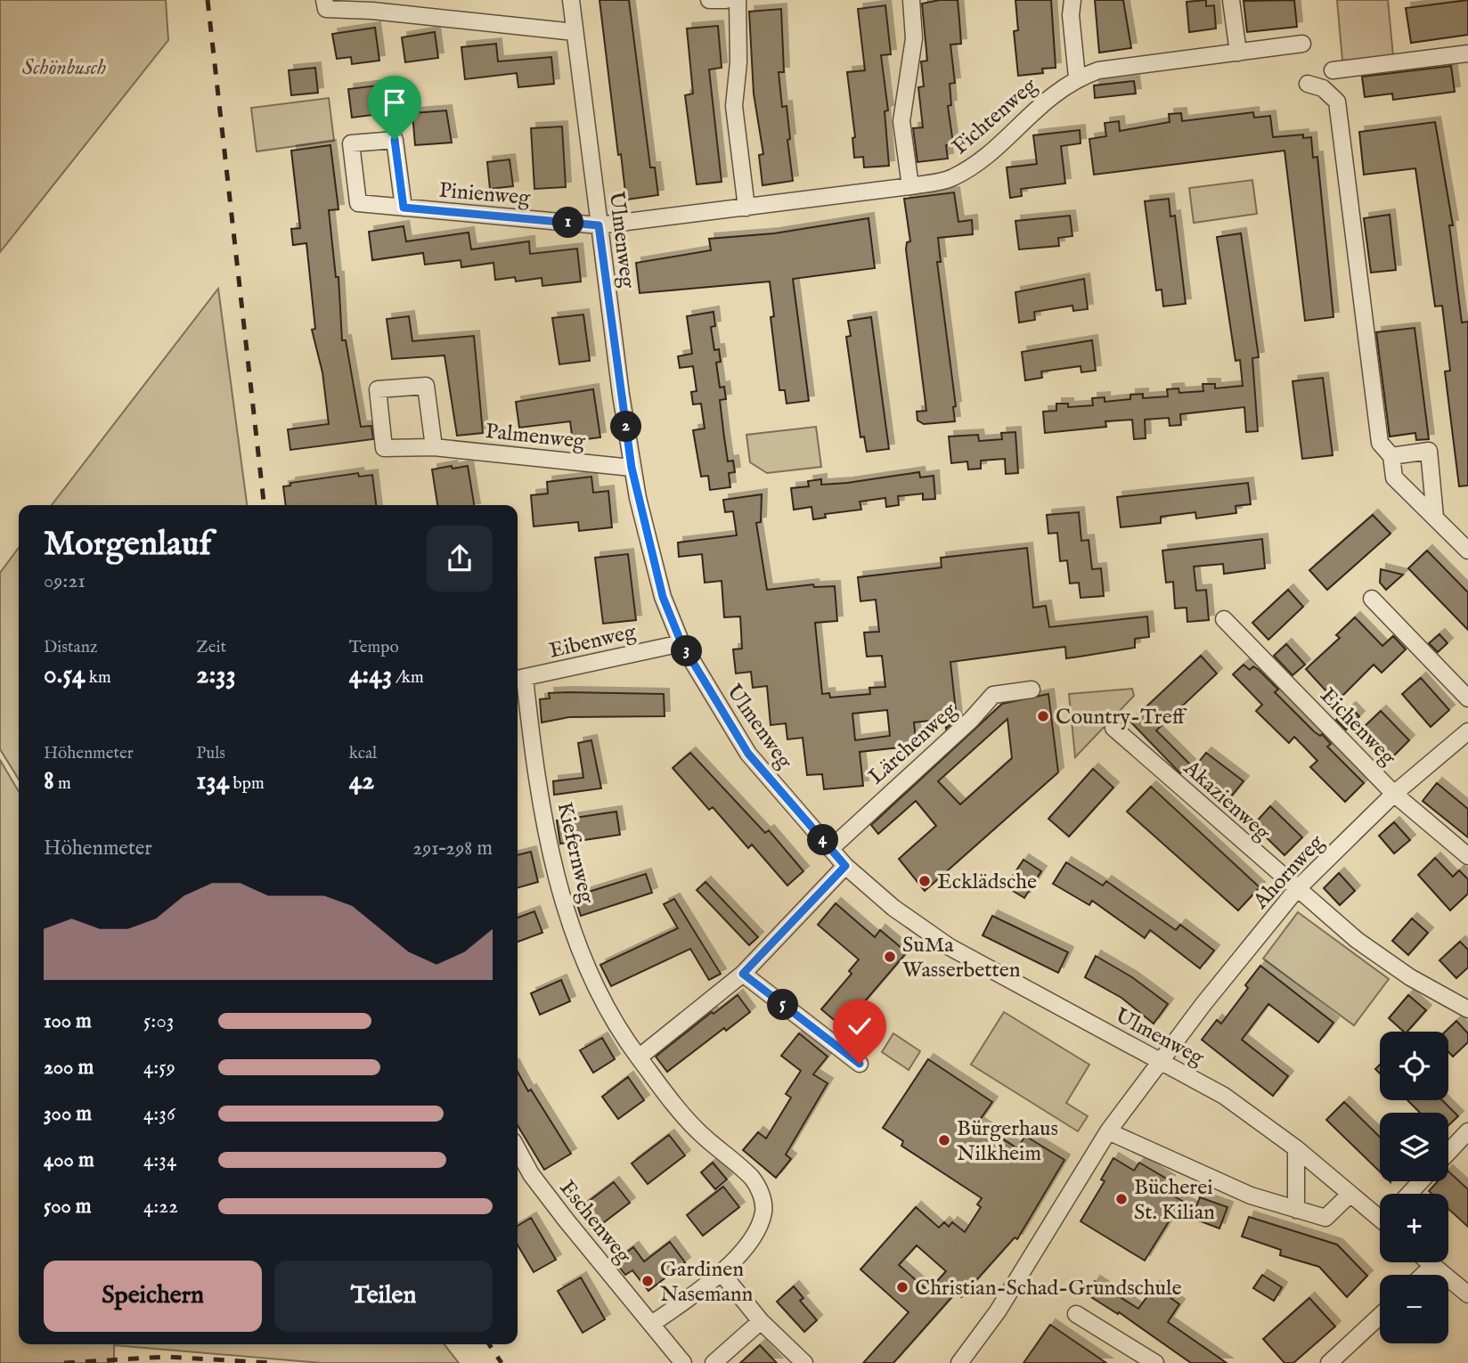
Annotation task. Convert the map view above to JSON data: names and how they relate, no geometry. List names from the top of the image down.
{
  "streets": {
    "street": [
      "Fichtenweg",
      "Pinienweg",
      "Ulmenweg",
      "Palmenweg",
      "Eibenweg",
      "Eichenweg",
      "Lärchenweg",
      "Akazienweg",
      "Kiefernweg",
      "Ahornweg",
      "Eschenweg"
    ]
  },
  "crossings": [
    ["Fichtenweg", "Pinienweg"],
    ["Fichtenweg", "Ulmenweg"],
    ["Pinienweg", "Ulmenweg"],
    ["Ulmenweg", "Palmenweg"],
    ["Ulmenweg", "Eibenweg"],
    ["Ulmenweg", "Lärchenweg"],
    ["Ulmenweg", "Ahornweg"],
    ["Eibenweg", "Kiefernweg"],
    ["Eichenweg", "Ahornweg"],
    ["Akazienweg", "Ahornweg"]
  ],
  "parks": ["Schönbusch"],
  "places": [
    "Country-Treff",
    "Ecklädsche",
    "SuMa Wasserbetten",
    "Bürgerhaus Nilkheim",
    "Bücherei St. Kilian",
    "Gardinen Nasemann",
    "Christian-Schad-Grundschule"
  ],
  "page": {
    "pins": [
      "1",
      "2",
      "3",
      "4",
      "5"
    ],
    "heading": ["Morgenlauf", "09:21"],
    "stats": [
      ["Distanz", "0.54 km"],
      ["Zeit", "2:33"],
      ["Tempo", "4:43 /km"],
      ["Höhenmeter", "8 m"],
      ["Puls", "134 bpm"],
      ["kcal", "42"]
    ],
    "chart": ["Höhenmeter", "291–298 m"],
    "list": [
      {
        "name": "100 m",
        "note": "5:03"
      },
      {
        "name": "200 m",
        "note": "4:59"
      },
      {
        "name": "300 m",
        "note": "4:36"
      },
      {
        "name": "400 m",
        "note": "4:34"
      },
      {
        "name": "500 m",
        "note": "4:22"
      }
    ],
    "map_buttons": ["+", "−"],
    "buttons": ["Speichern", "Teilen"]
  }
}
